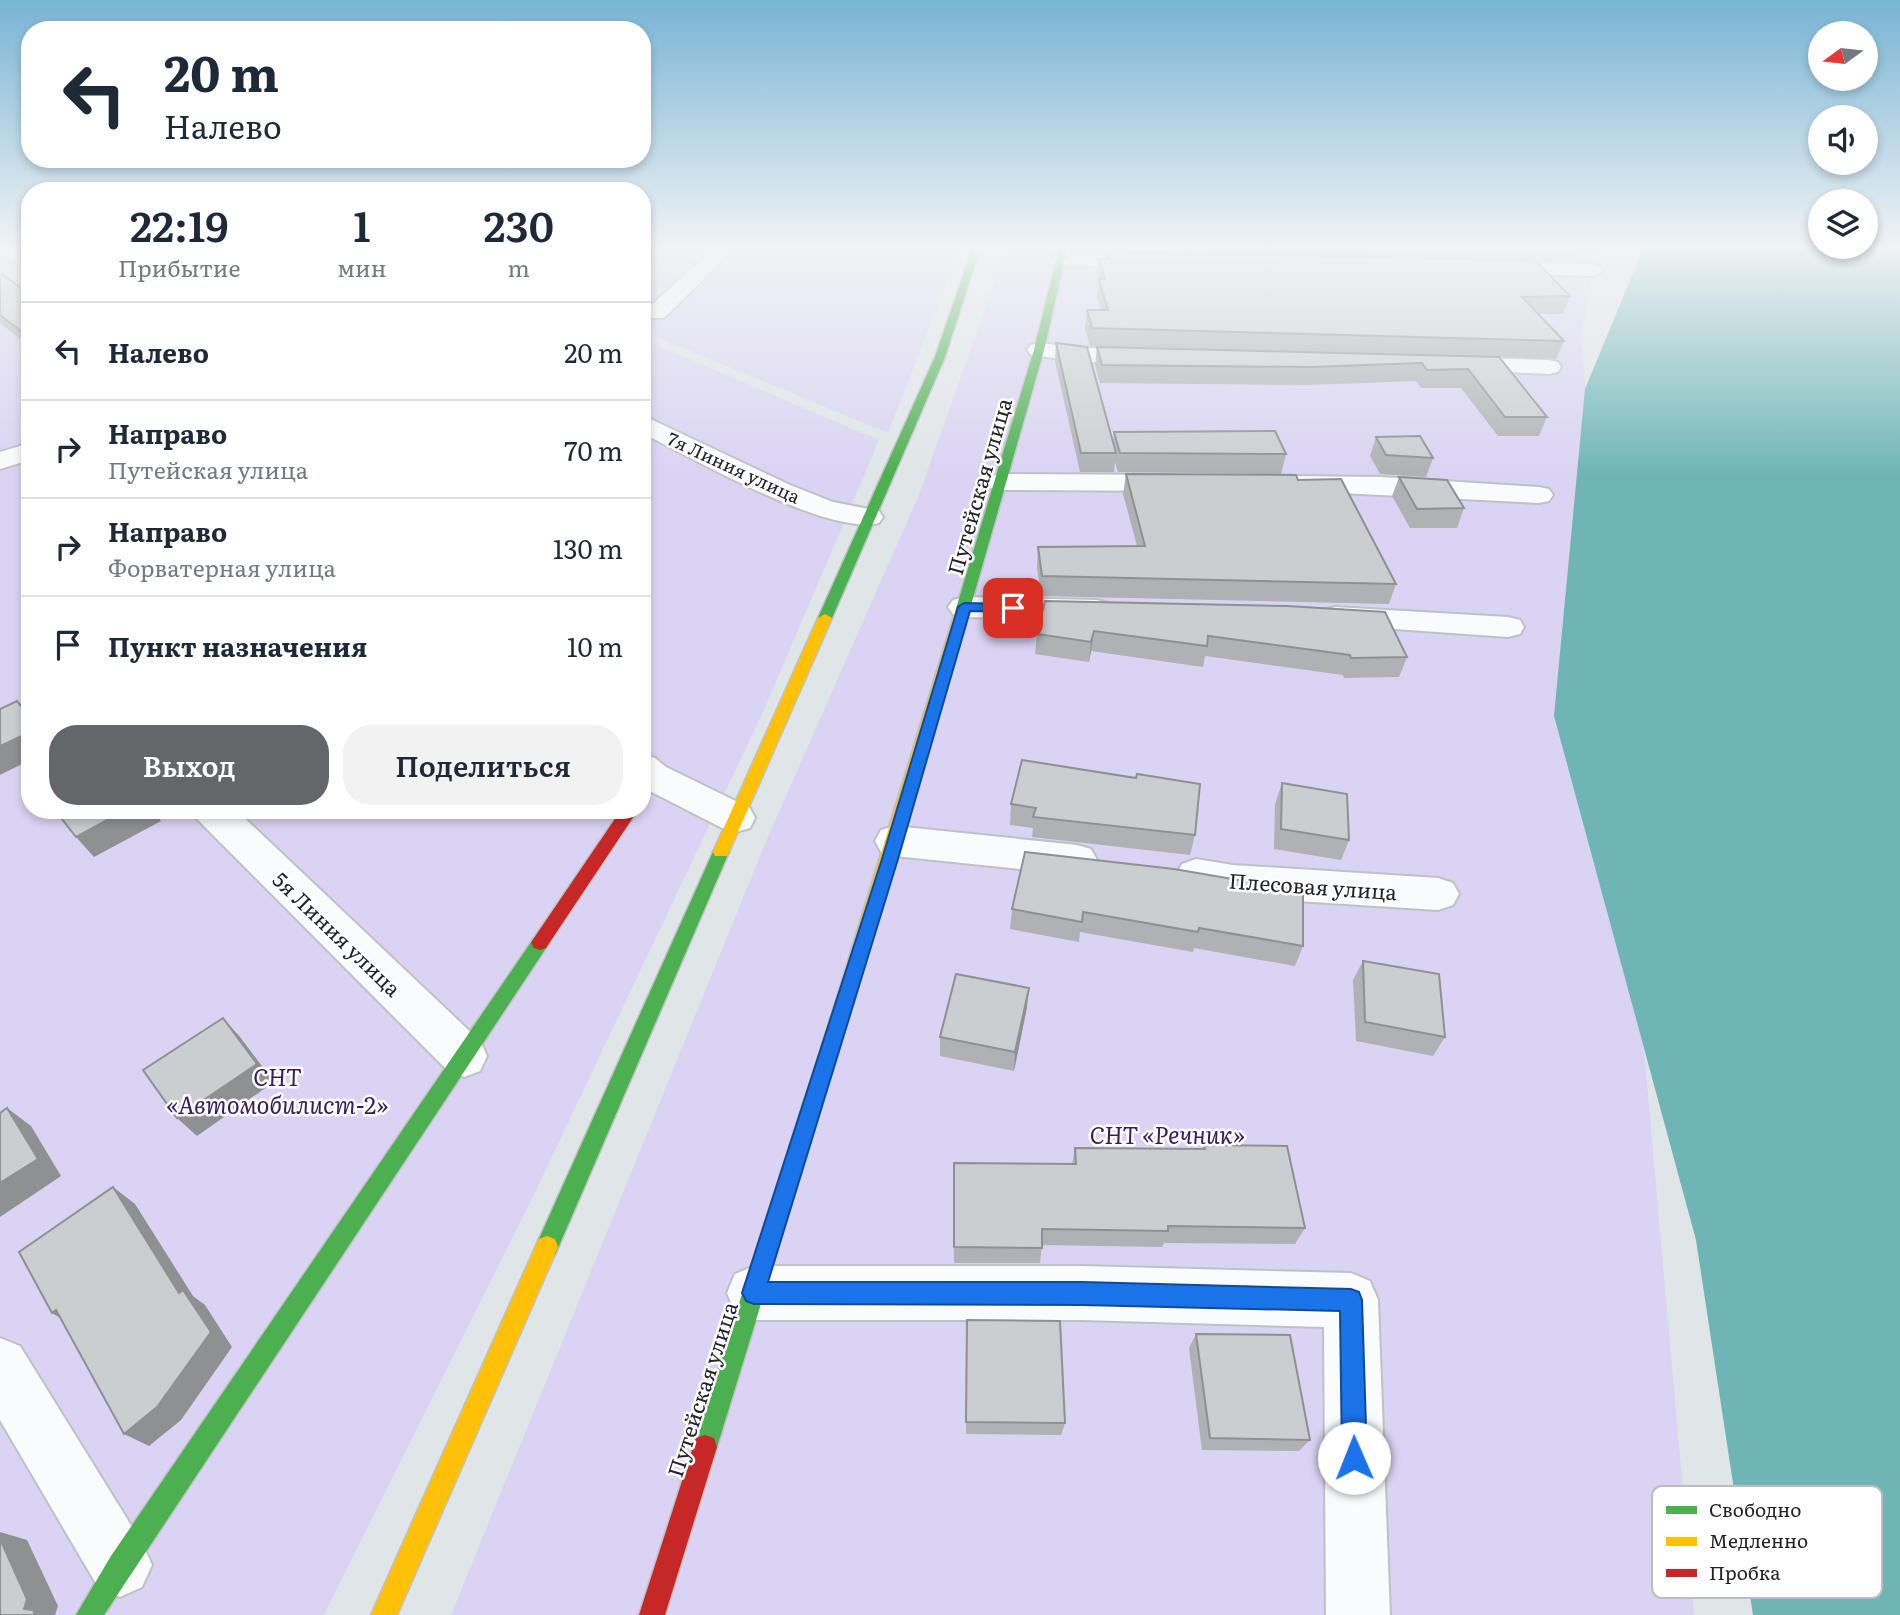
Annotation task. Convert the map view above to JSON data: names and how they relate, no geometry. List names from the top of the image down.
{
  "streets": {
    "street": [
      "7я Линия улица",
      "Путейская улица",
      "Плесовая улица",
      "5я Линия улица"
    ]
  },
  "parks": ["СНТ «Автомобилист-2»", "СНТ «Речник»"],
  "legend": ["Свободно", "Медленно", "Пробка"],
  "north": "left",
  "page": {
    "turn": ["20 m", "Налево"],
    "eta": [
      "22:19",
      "Прибытие",
      "1",
      "мин",
      "230",
      "m"
    ],
    "list": [
      {
        "name": "Налево",
        "value": "20 m"
      },
      {
        "name": "Направо",
        "note": "Путейская улица",
        "value": "70 m"
      },
      {
        "name": "Направо",
        "note": "Форватерная улица",
        "value": "130 m"
      },
      {
        "name": "Пункт назначения",
        "value": "10 m"
      }
    ],
    "buttons": ["Выход", "Поделиться"]
  }
}
